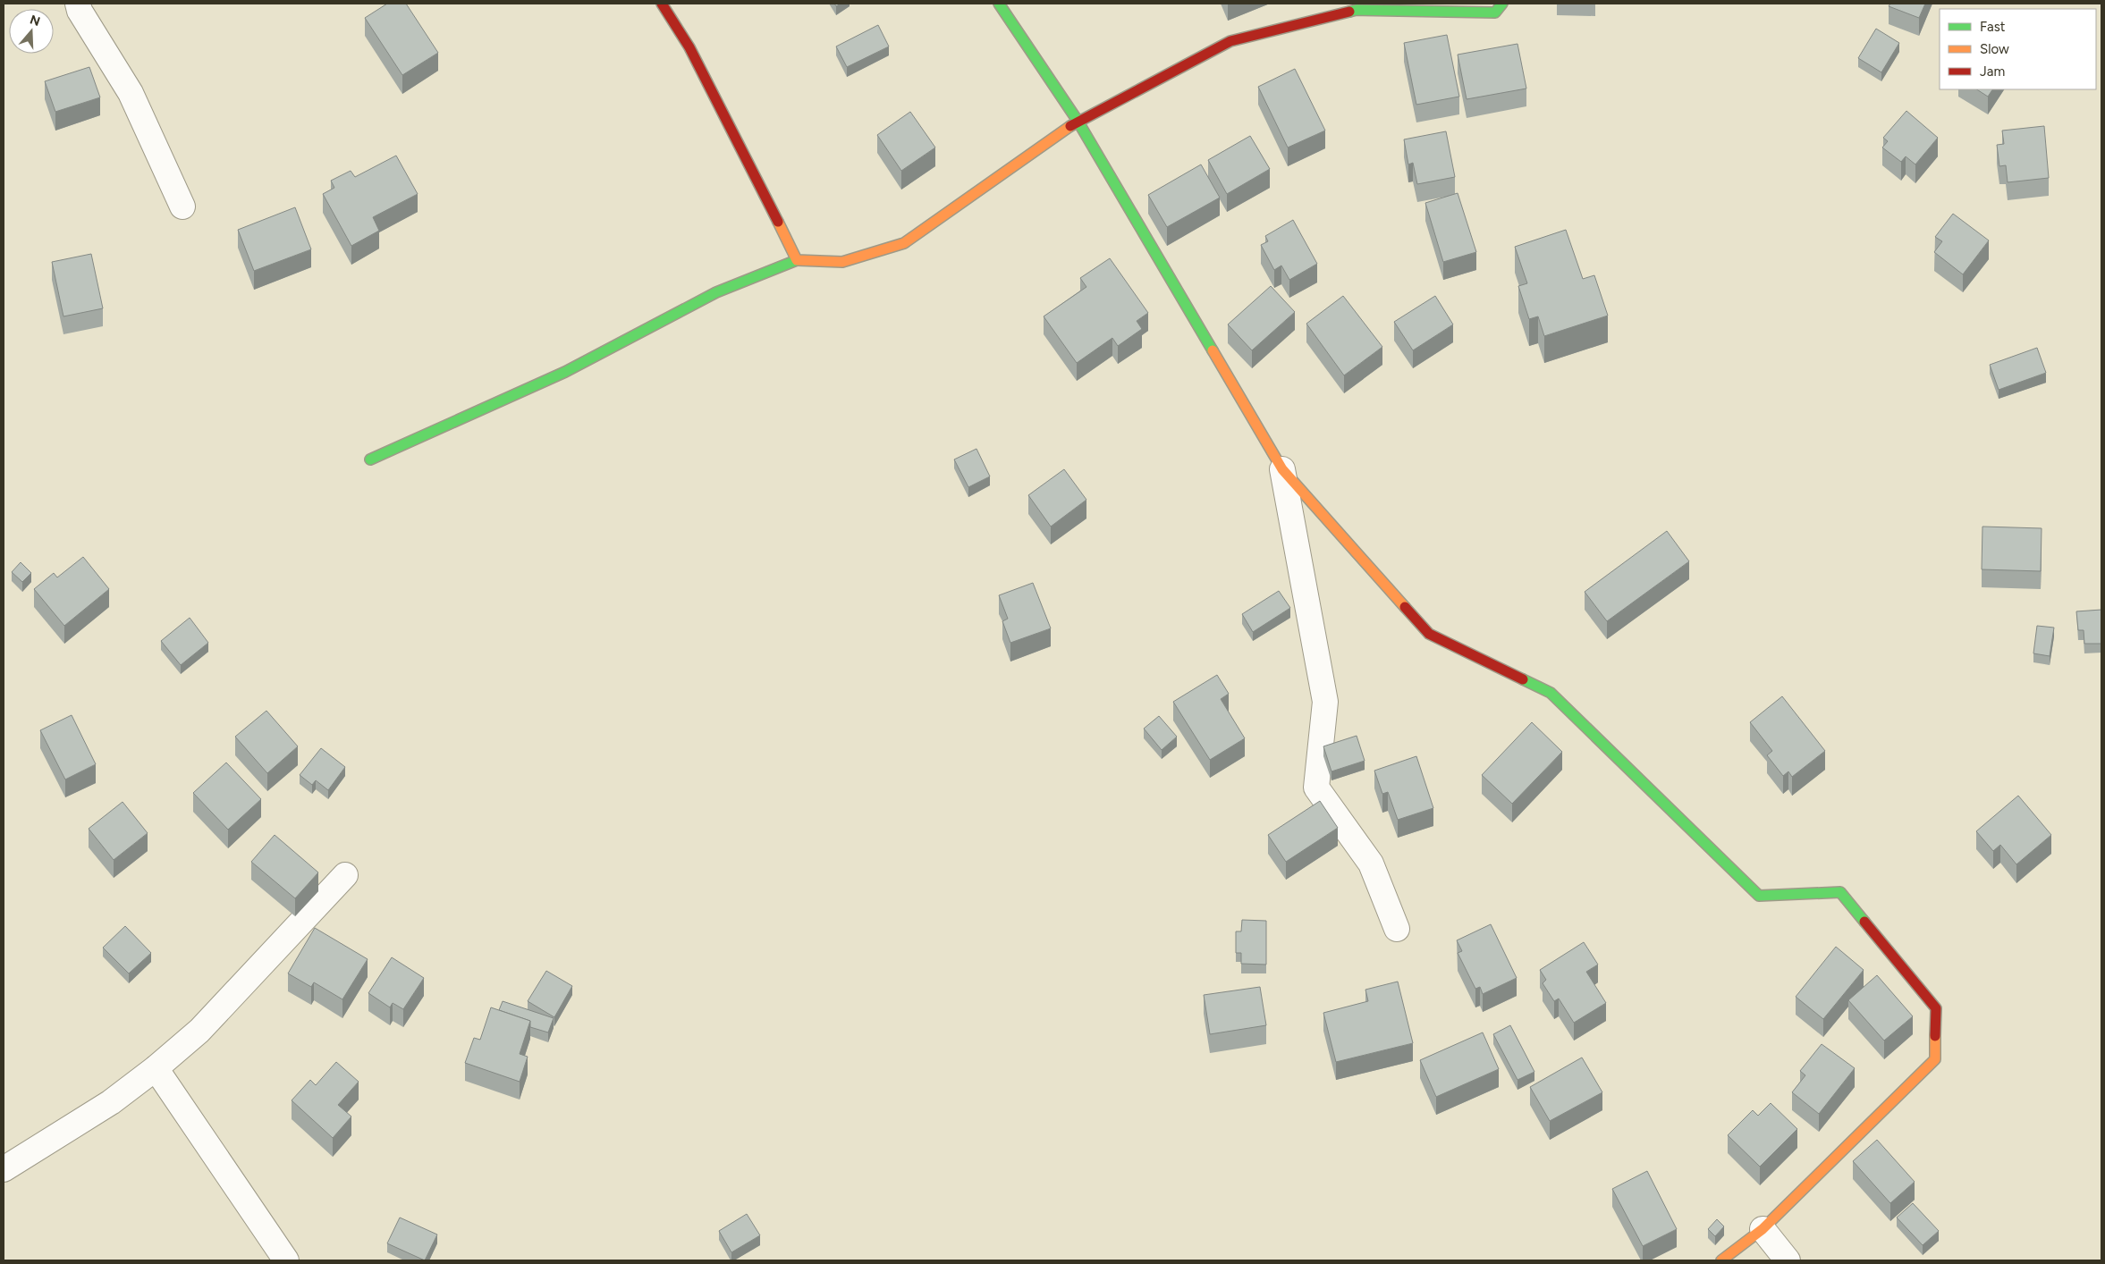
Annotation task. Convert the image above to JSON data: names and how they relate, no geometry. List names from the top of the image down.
{
  "legend": ["Fast", "Slow", "Jam"],
  "north": "top"
}
